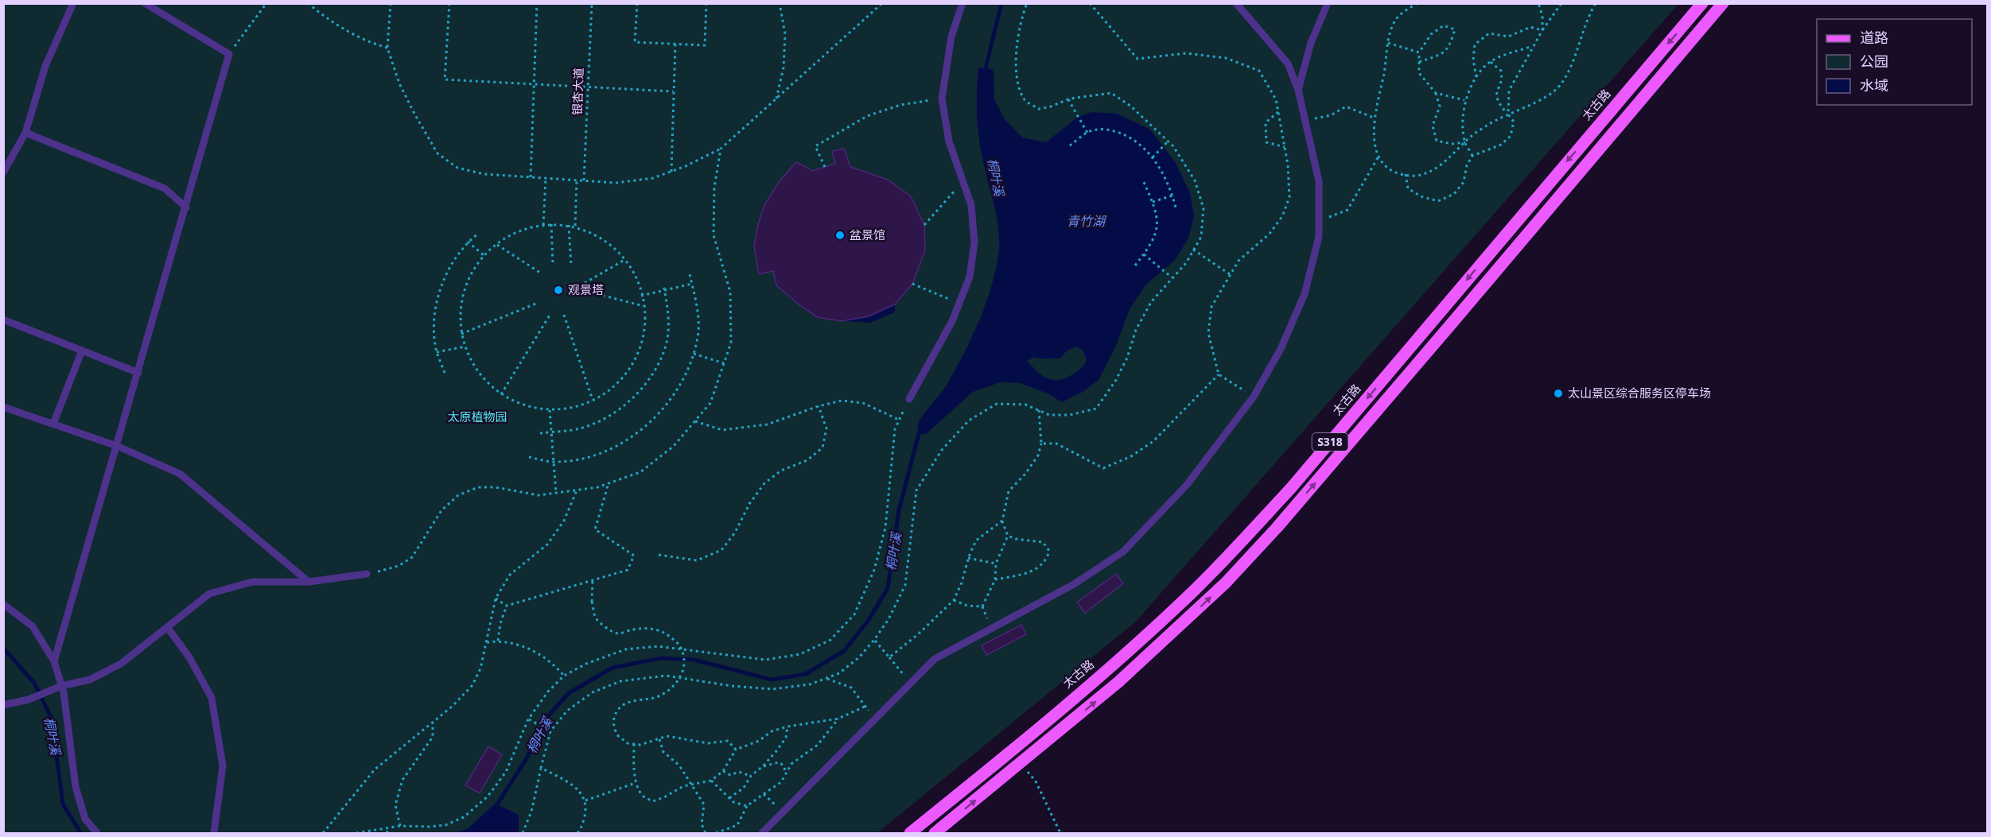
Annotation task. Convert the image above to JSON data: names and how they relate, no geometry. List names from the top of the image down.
{
  "streets": {
    "main road": ["太古路", "S318"],
    "path": ["银杏大道"]
  },
  "water": ["桐叶溪", "青竹湖"],
  "parks": ["太原植物园"],
  "places": ["盆景馆", "观景塔", "太山景区综合服务区停车场"],
  "legend": ["道路", "公园", "水域"]
}
